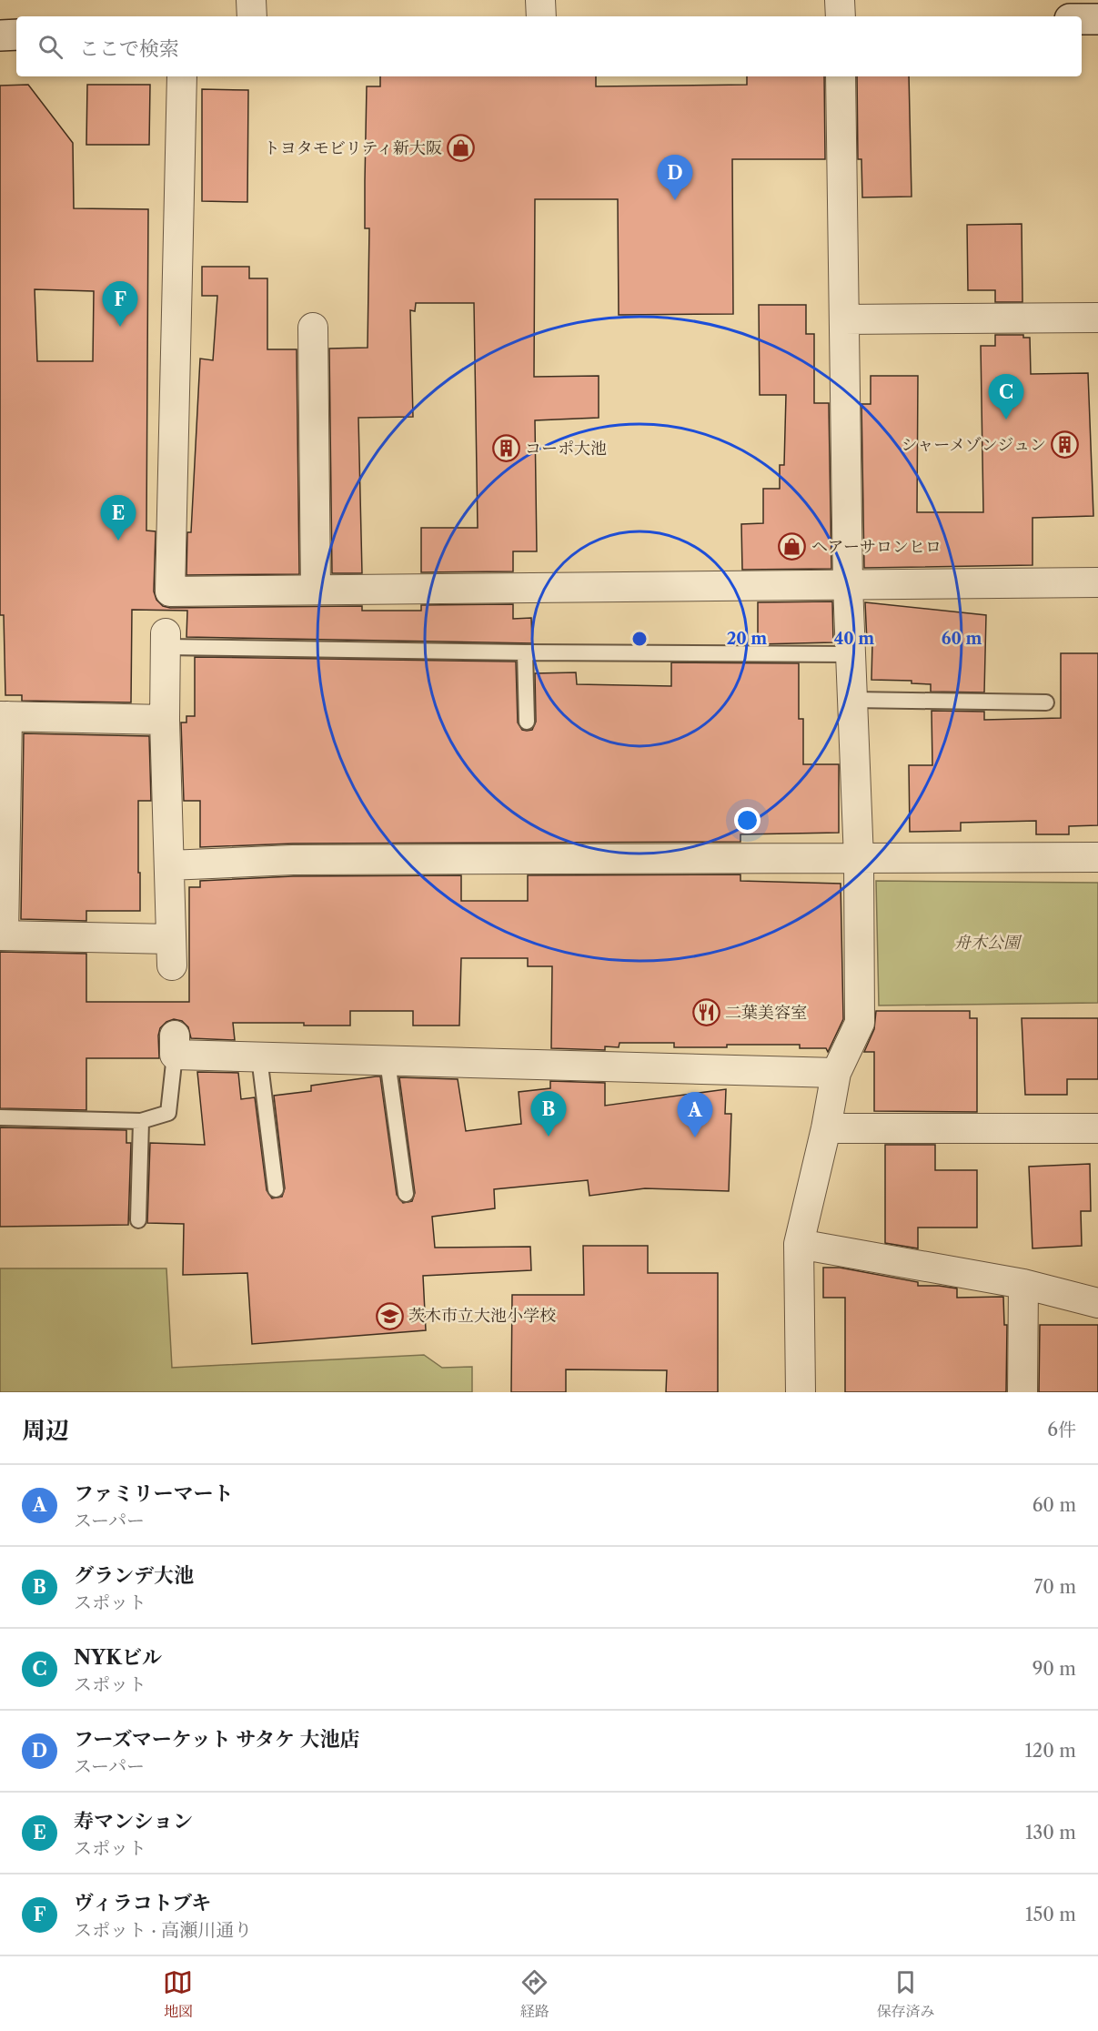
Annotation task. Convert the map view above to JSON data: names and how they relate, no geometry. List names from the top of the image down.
{
  "parks": ["舟木公園"],
  "places": {
    "shop": ["トヨタモビリティ新大阪", "ヘアーサロンヒロ"],
    "building": ["シャーメゾンジュン", "コーポ大池"],
    "restaurant": ["二葉美容室"],
    "school or university": ["茨木市立大池小学校"]
  },
  "page": {
    "search": "ここで検索",
    "pins": [
      "D",
      "F",
      "C",
      "E",
      "B",
      "A"
    ],
    "heading": ["周辺", "6件"],
    "list": [
      {
        "mark": "A",
        "name": "ファミリーマート",
        "note": "スーパー",
        "value": "60 m"
      },
      {
        "mark": "B",
        "name": "グランデ大池",
        "note": "スポット",
        "value": "70 m"
      },
      {
        "mark": "C",
        "name": "NYKビル",
        "note": "スポット",
        "value": "90 m"
      },
      {
        "mark": "D",
        "name": "フーズマーケット サタケ 大池店",
        "note": "スーパー",
        "value": "120 m"
      },
      {
        "mark": "E",
        "name": "寿マンション",
        "note": "スポット",
        "value": "130 m"
      },
      {
        "mark": "F",
        "name": "ヴィラコトブキ",
        "note": "スポット · 高瀬川通り",
        "value": "150 m"
      }
    ],
    "nav": ["地図", "経路", "保存済み"]
  },
  "rings": ["20 m", "40 m", "60 m"]
}
